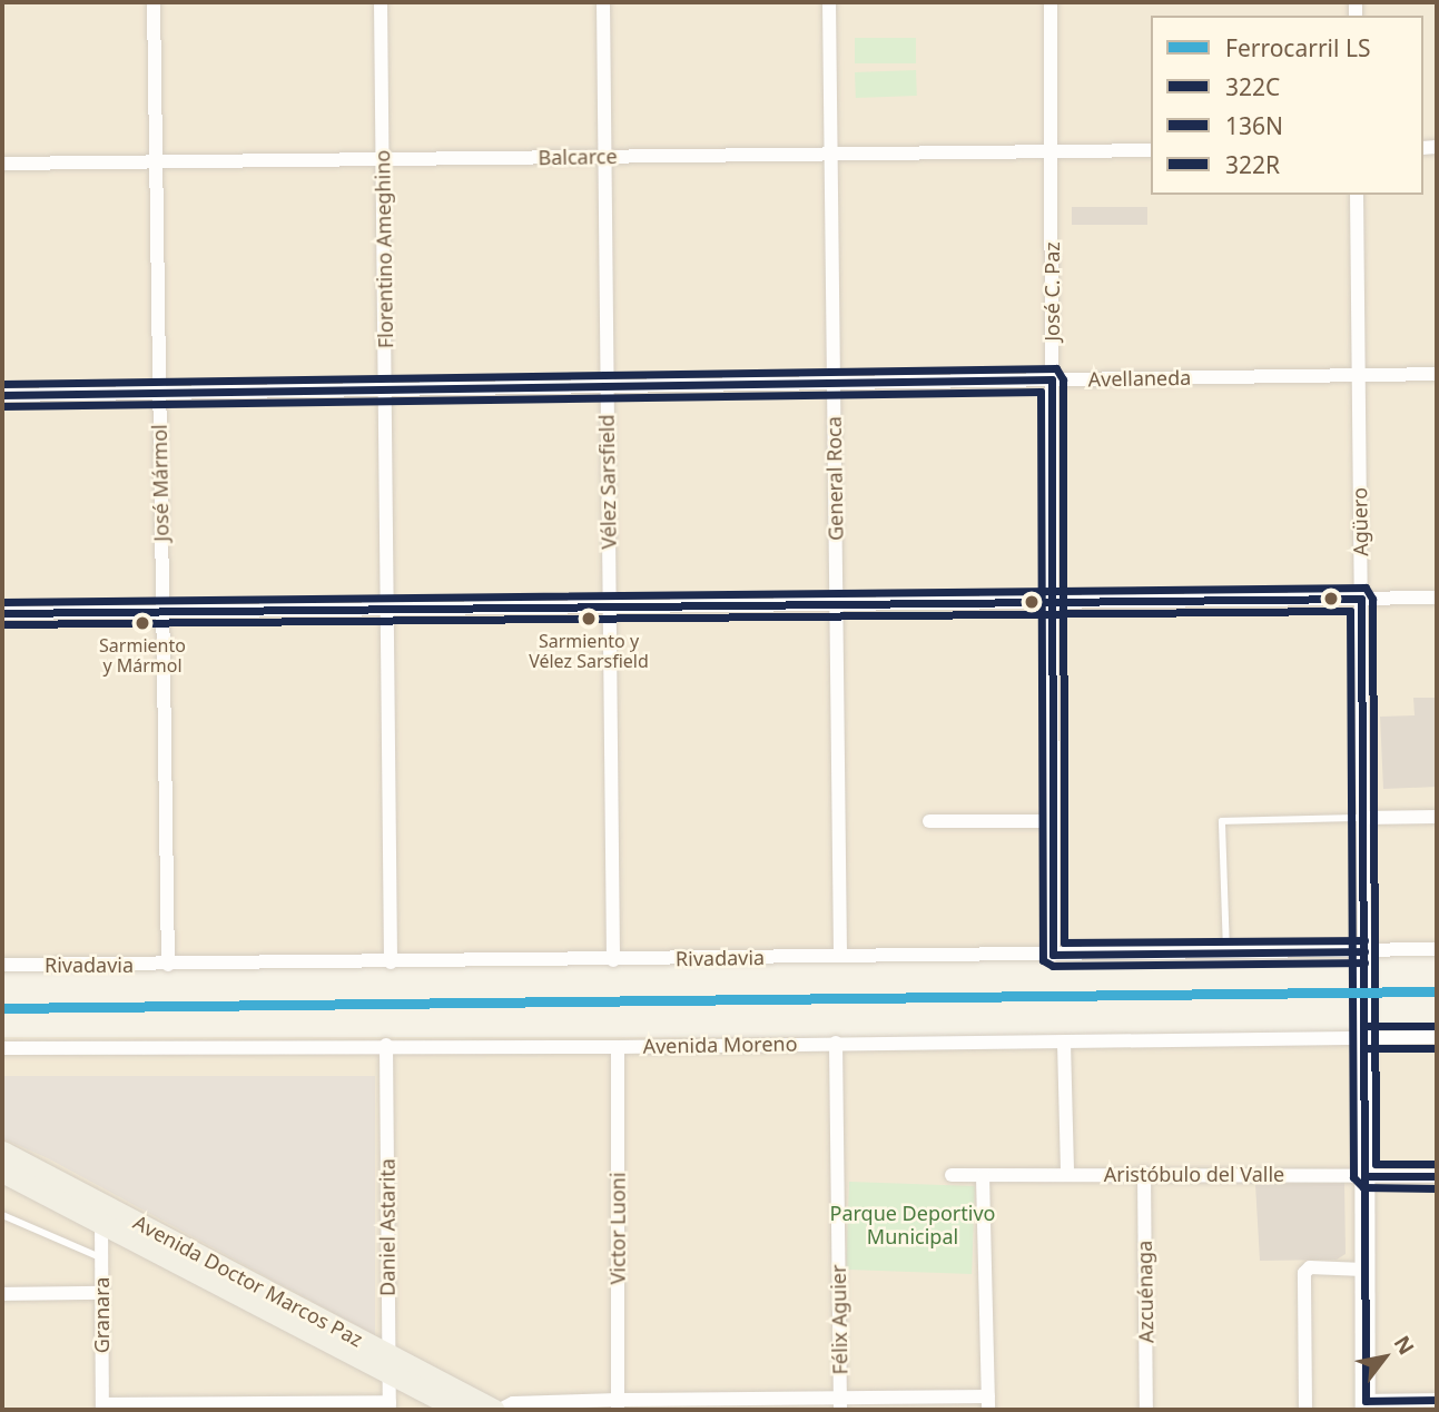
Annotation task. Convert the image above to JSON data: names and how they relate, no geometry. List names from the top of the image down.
{
  "streets": {
    "main road": ["Avenida Doctor Marcos Paz"],
    "street": [
      "Balcarce",
      "Florentino Ameghino",
      "José C. Paz",
      "Avellaneda",
      "General Roca",
      "Vélez Sarsfield",
      "José Mármol",
      "Agüero",
      "Rivadavia",
      "Avenida Moreno",
      "Aristóbulo del Valle",
      "Daniel Astarita",
      "Victor Luoni",
      "Azcuénaga",
      "Granara",
      "Félix Aguier"
    ]
  },
  "crossings": [
    ["Balcarce", "Florentino Ameghino"],
    ["Balcarce", "José C. Paz"],
    ["Balcarce", "General Roca"],
    ["Balcarce", "Vélez Sarsfield"],
    ["Balcarce", "José Mármol"],
    ["Florentino Ameghino", "Avellaneda"],
    ["Florentino Ameghino", "Rivadavia"],
    ["José C. Paz", "Avellaneda"],
    ["José C. Paz", "Rivadavia"],
    ["Avellaneda", "General Roca"],
    ["Avellaneda", "Vélez Sarsfield"],
    ["Avellaneda", "José Mármol"],
    ["Avellaneda", "Agüero"],
    ["General Roca", "Rivadavia"],
    ["Vélez Sarsfield", "Rivadavia"],
    ["José Mármol", "Rivadavia"],
    ["Agüero", "Rivadavia"],
    ["Agüero", "Avenida Moreno"],
    ["Agüero", "Aristóbulo del Valle"],
    ["Avenida Moreno", "Daniel Astarita"],
    ["Avenida Moreno", "Victor Luoni"],
    ["Avenida Moreno", "Félix Aguier"],
    ["Aristóbulo del Valle", "Azcuénaga"],
    ["Daniel Astarita", "Avenida Doctor Marcos Paz"],
    ["Avenida Doctor Marcos Paz", "Granara"]
  ],
  "parks": ["Parque Deportivo Municipal"],
  "places": ["Sarmiento y Vélez Sarsfield", "Sarmiento y Mármol"],
  "lines": [
    "transit line 322R",
    "transit line 322C",
    "transit line 136N",
    "rail line LS"
  ],
  "legend": [
    "Ferrocarril LS",
    "322C",
    "136N",
    "322R"
  ],
  "north": "top right"
}
